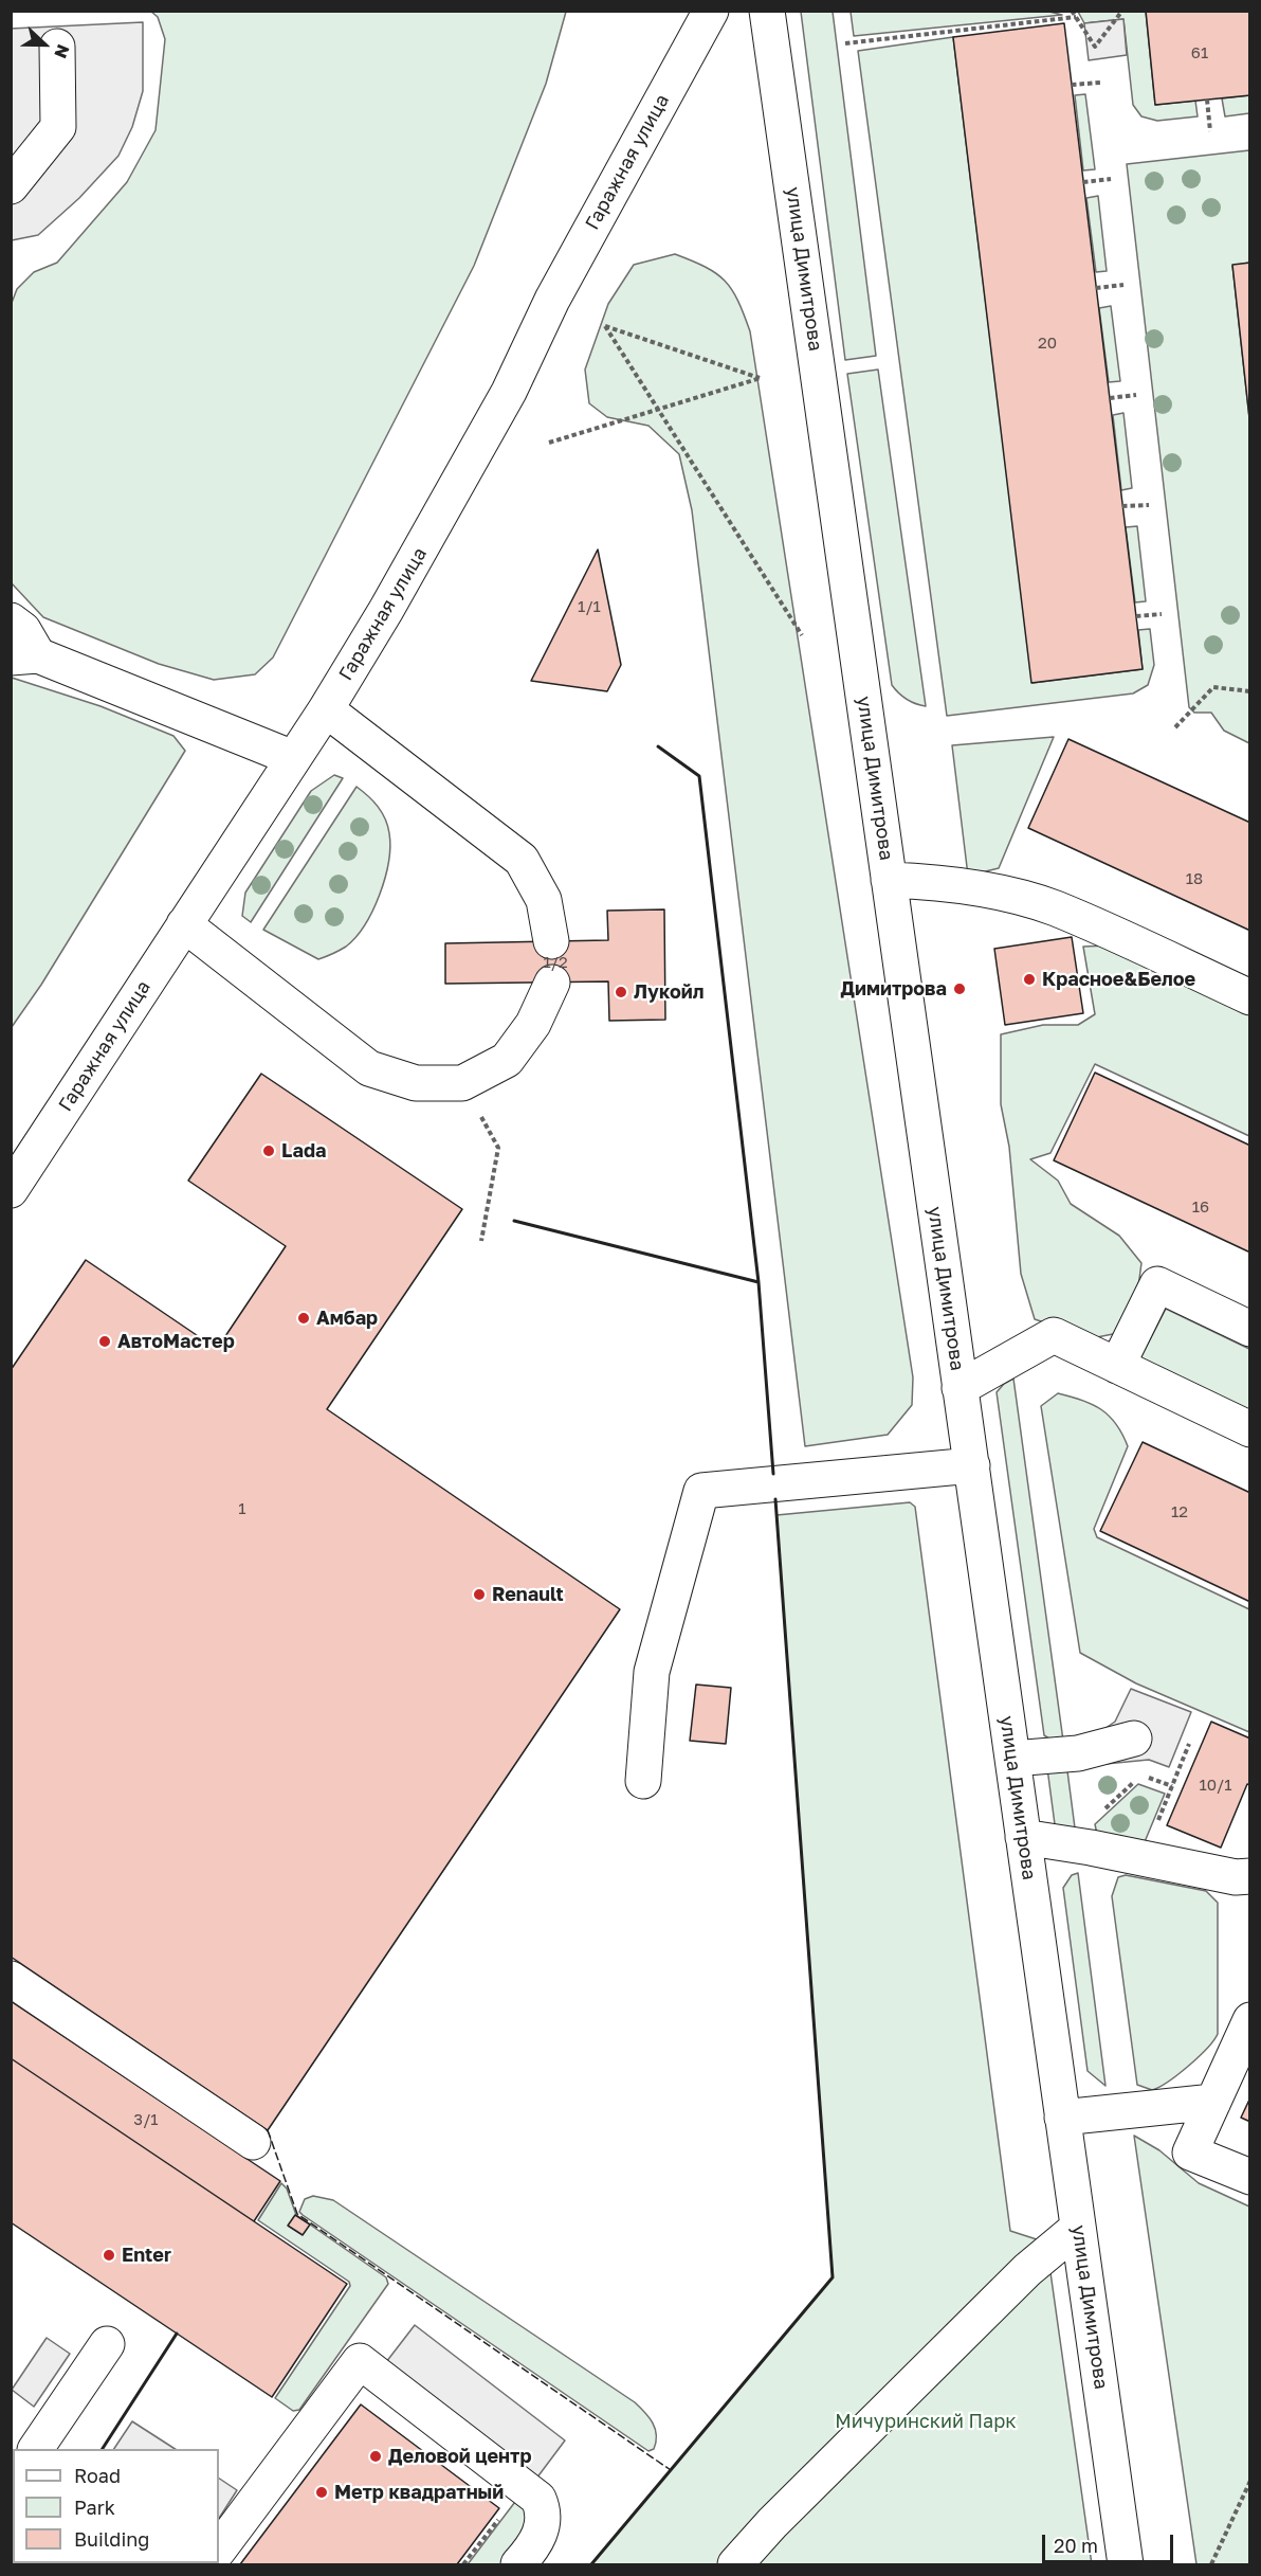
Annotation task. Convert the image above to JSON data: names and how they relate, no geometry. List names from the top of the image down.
{
  "streets": {
    "street": ["Гаражная улица", "улица Димитрова"]
  },
  "parks": ["Мичуринский Парк"],
  "places": [
    "Красное&Белое",
    "Димитрова",
    "Лукойл",
    "Lada",
    "Амбар",
    "АвтоМастер",
    "Renault",
    "Enter",
    "Деловой центр",
    "Метр квадратный"
  ],
  "house_numbers": [
    "61",
    "20",
    "1/1",
    "18",
    "1/2",
    "16",
    "1",
    "12",
    "10/1",
    "3/1"
  ],
  "legend": ["Road", "Park", "Building"],
  "scale_bar": "20 m",
  "north": "right"
}
